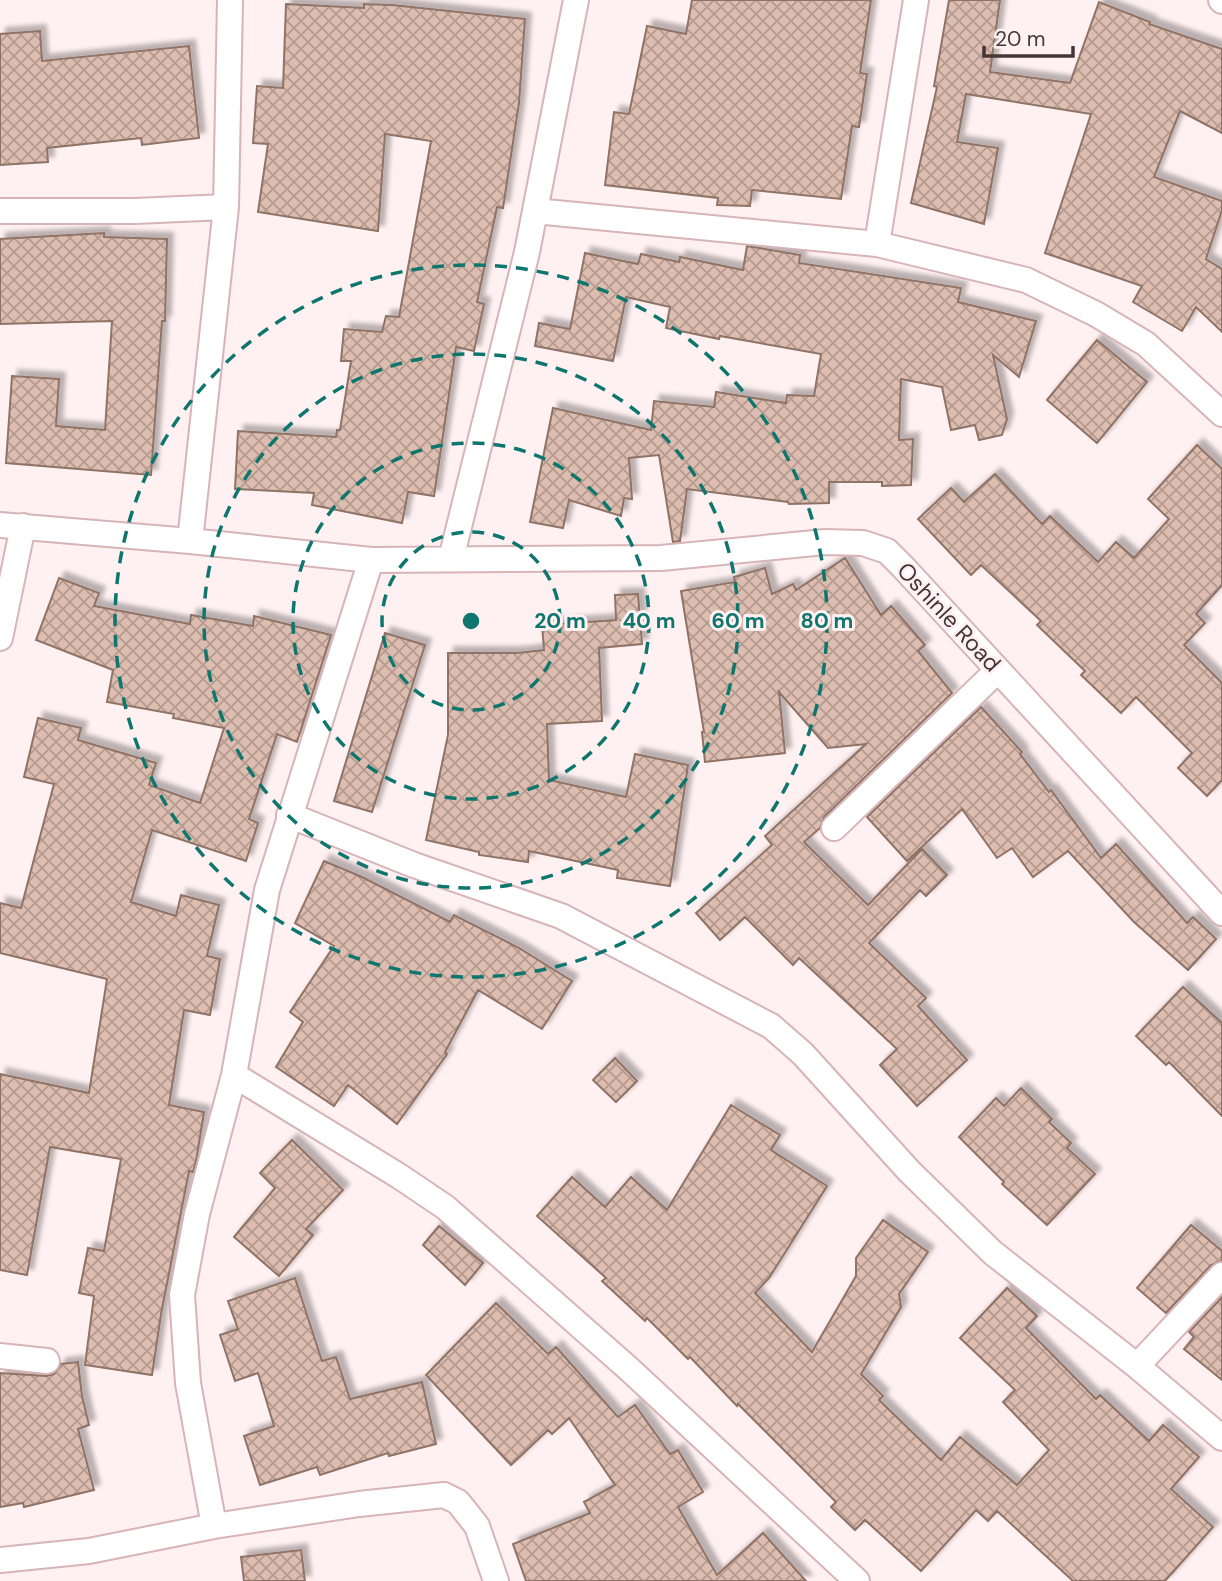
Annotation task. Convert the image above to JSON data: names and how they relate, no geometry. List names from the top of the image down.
{
  "streets": {
    "street": ["Oshinle Road"]
  },
  "scale_bar": "20 m",
  "rings": [
    "20 m",
    "40 m",
    "60 m",
    "80 m"
  ]
}
